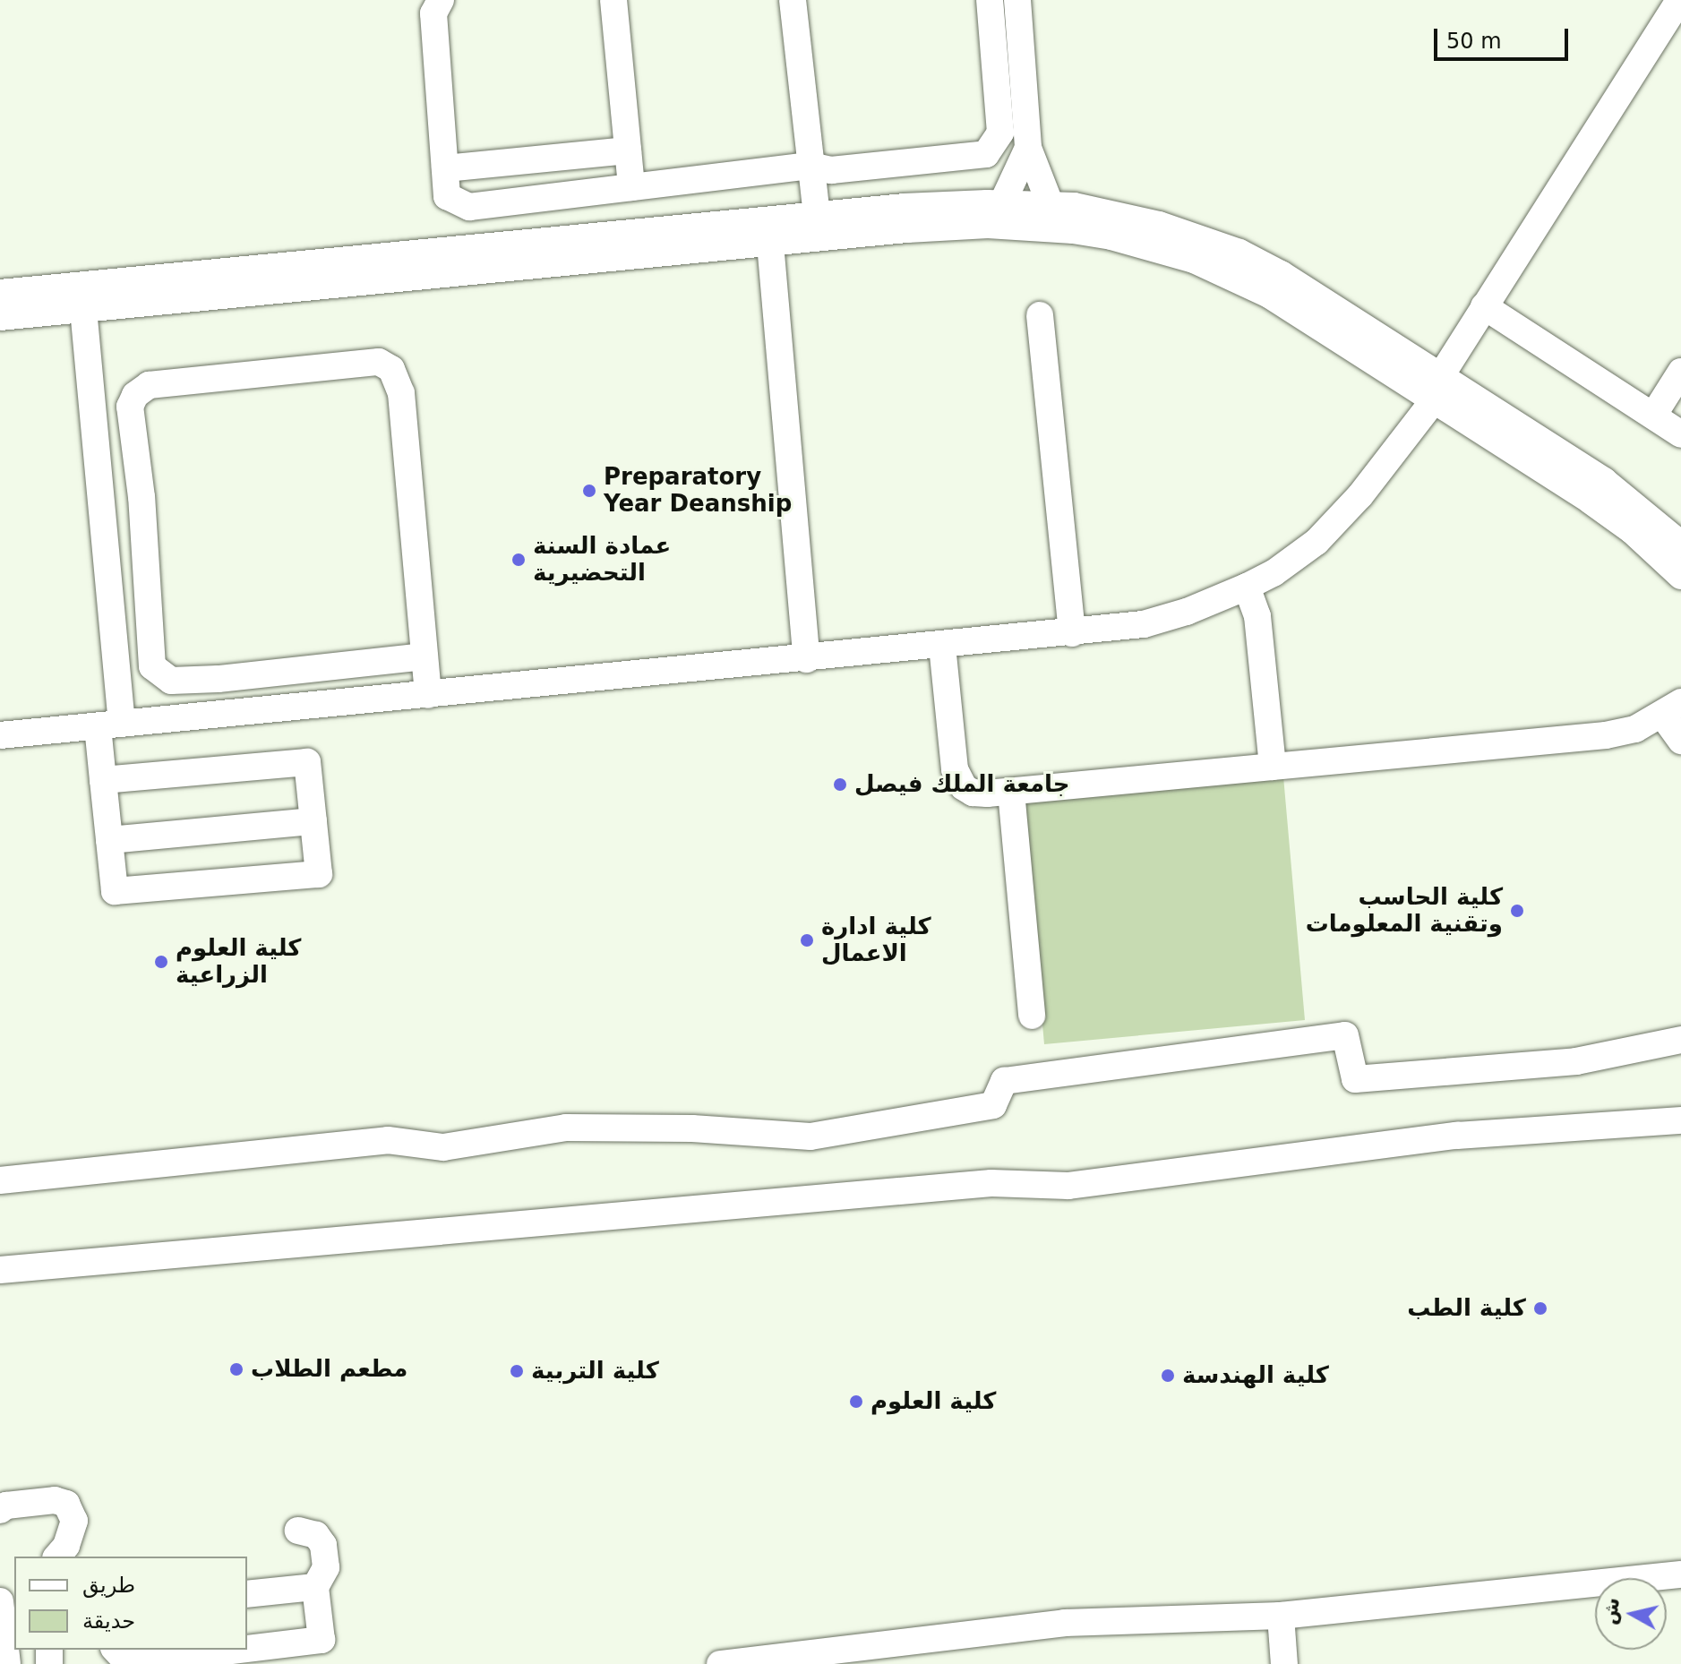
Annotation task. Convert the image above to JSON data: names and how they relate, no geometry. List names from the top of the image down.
{
  "places": [
    "Preparatory Year Deanship",
    "عمادة السنة التحضيرية",
    "جامعة الملك فيصل",
    "كلية الحاسب وتقنية المعلومات",
    "كلية ادارة الاعمال",
    "كلية العلوم الزراعية",
    "كلية الطب",
    "مطعم الطلاب",
    "كلية التربية",
    "كلية الهندسة",
    "كلية العلوم"
  ],
  "legend": ["طريق", "حديقة"],
  "scale_bar": "50 m",
  "north": "left"
}
